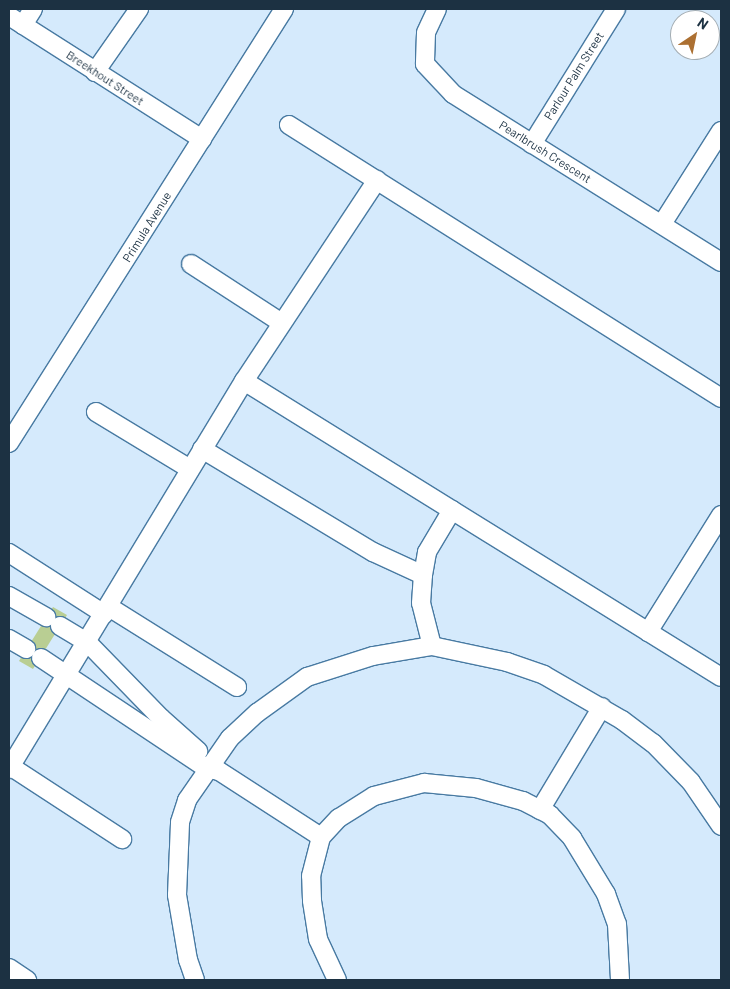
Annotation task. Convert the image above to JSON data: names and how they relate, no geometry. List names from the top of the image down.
{
  "streets": {
    "street": [
      "Parlour Palm Street",
      "Breekhout Street",
      "Pearlbrush Crescent",
      "Primula Avenue"
    ]
  },
  "crossings": [
    ["Parlour Palm Street", "Pearlbrush Crescent"],
    ["Breekhout Street", "Primula Avenue"]
  ],
  "north": "top right"
}
